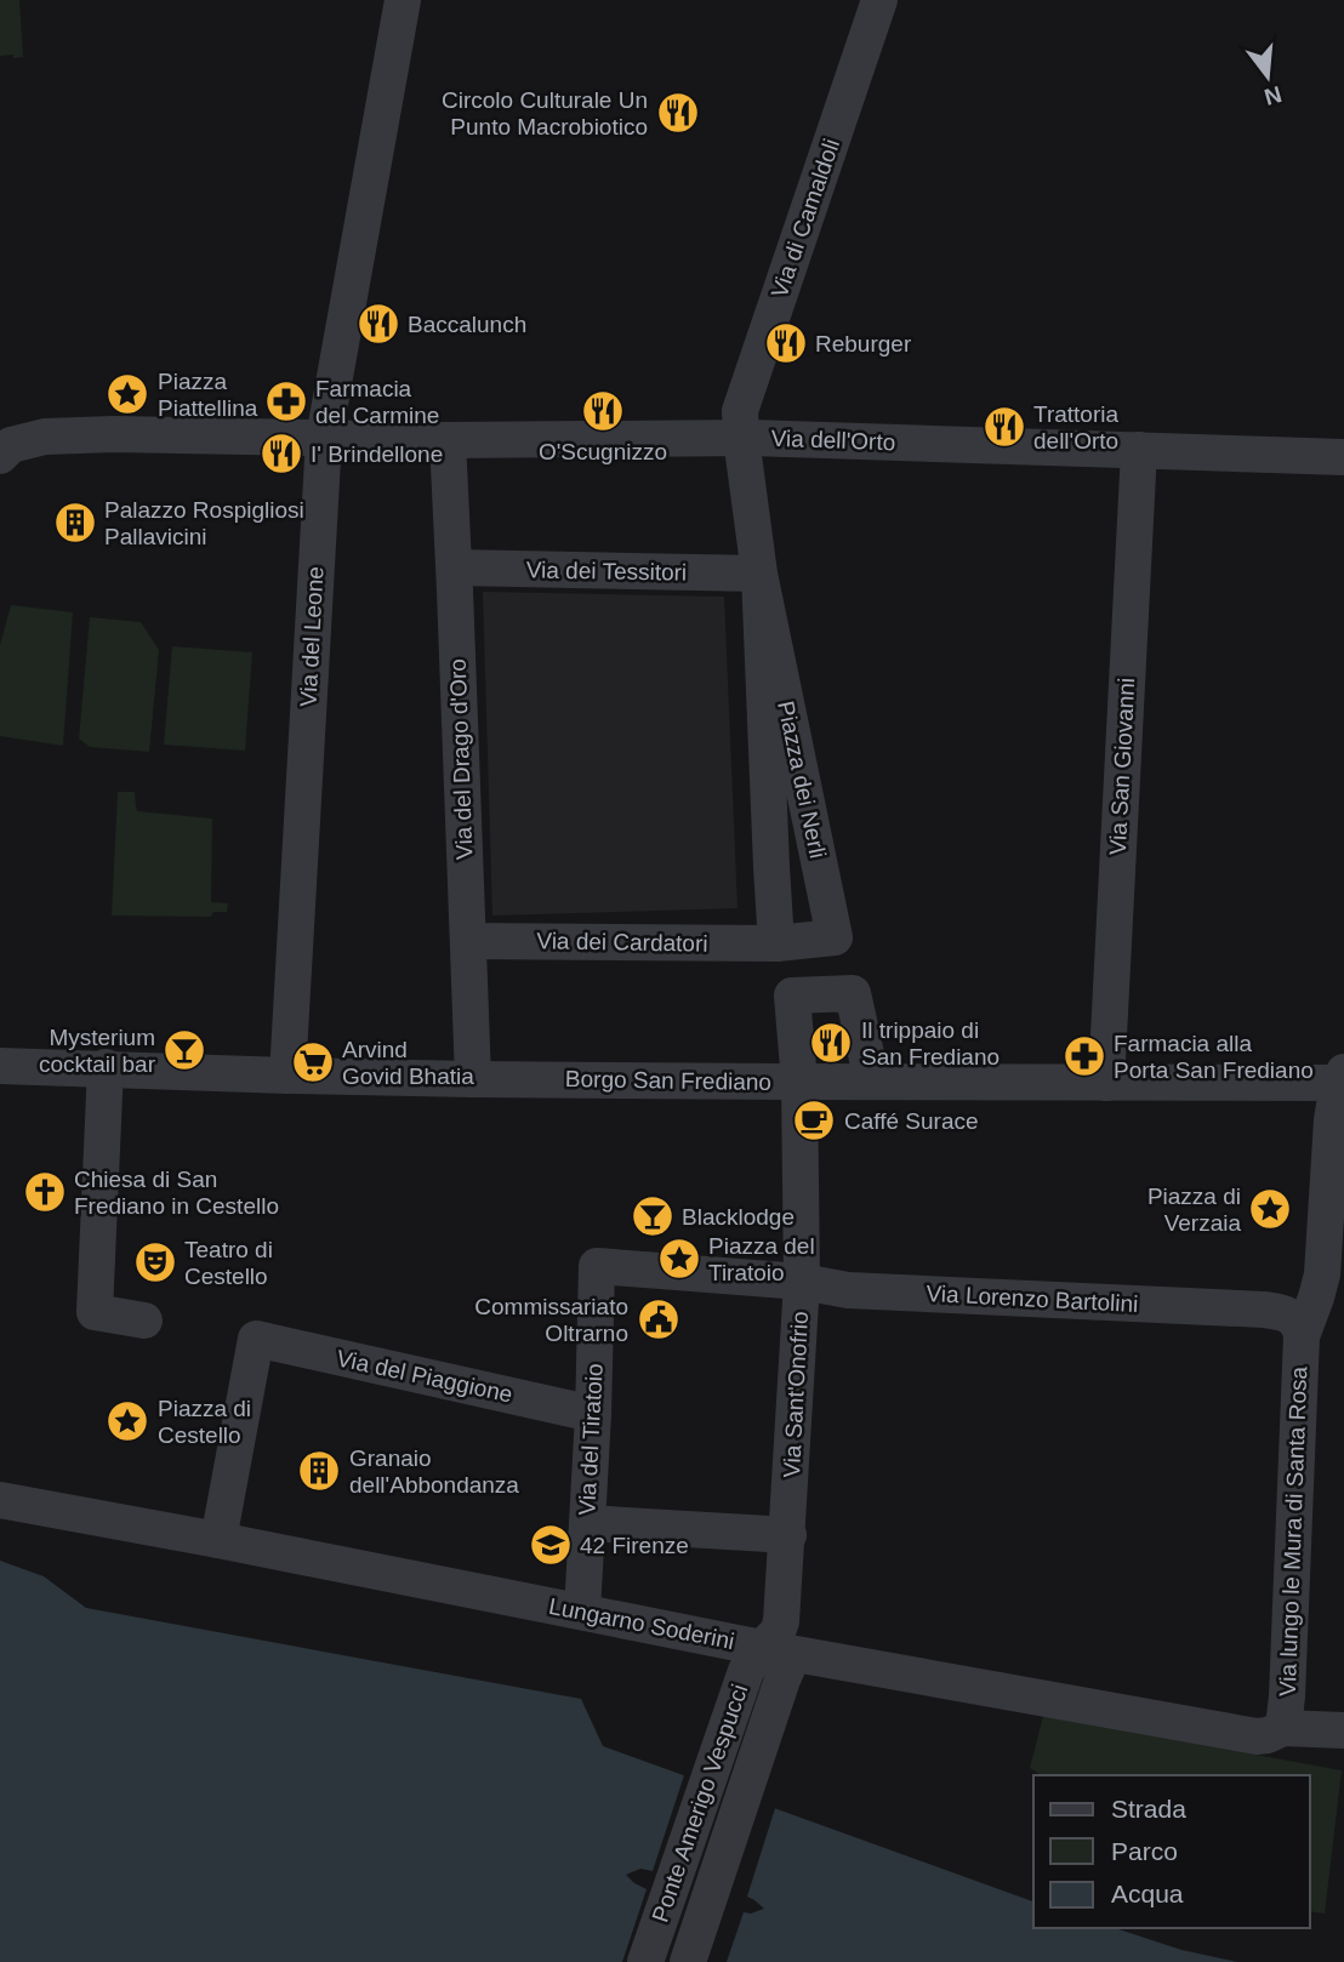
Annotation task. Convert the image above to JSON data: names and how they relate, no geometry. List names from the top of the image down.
{
  "streets": {
    "street": [
      "Via di Camaldoli",
      "Via dell'Orto",
      "Via dei Tessitori",
      "Via del Leone",
      "Via del Drago d'Oro",
      "Via San Giovanni",
      "Piazza dei Nerli",
      "Via dei Cardatori",
      "Borgo San Frediano",
      "Via Lorenzo Bartolini",
      "Via del Piaggione",
      "Via Sant'Onofrio",
      "Via del Tiratoio",
      "Via lungo le Mura di Santa Rosa",
      "Lungarno Soderini",
      "Ponte Amerigo Vespucci"
    ]
  },
  "crossings": [
    ["Via di Camaldoli", "Via dell'Orto"],
    ["Via di Camaldoli", "Piazza dei Nerli"],
    ["Via dell'Orto", "Via del Leone"],
    ["Via dell'Orto", "Via del Drago d'Oro"],
    ["Via dell'Orto", "Via San Giovanni"],
    ["Via dell'Orto", "Piazza dei Nerli"],
    ["Via dei Tessitori", "Via del Drago d'Oro"],
    ["Via dei Tessitori", "Piazza dei Nerli"],
    ["Via del Leone", "Borgo San Frediano"],
    ["Via del Drago d'Oro", "Via dei Cardatori"],
    ["Via del Drago d'Oro", "Borgo San Frediano"],
    ["Via San Giovanni", "Borgo San Frediano"],
    ["Piazza dei Nerli", "Via dei Cardatori"],
    ["Piazza dei Nerli", "Borgo San Frediano"],
    ["Piazza dei Nerli", "Via Sant'Onofrio"],
    ["Borgo San Frediano", "Via Sant'Onofrio"],
    ["Borgo San Frediano", "Via lungo le Mura di Santa Rosa"],
    ["Via Lorenzo Bartolini", "Via Sant'Onofrio"],
    ["Via Lorenzo Bartolini", "Via del Tiratoio"],
    ["Via Lorenzo Bartolini", "Via lungo le Mura di Santa Rosa"],
    ["Via del Piaggione", "Via del Tiratoio"],
    ["Via del Piaggione", "Lungarno Soderini"],
    ["Via Sant'Onofrio", "Via del Tiratoio"],
    ["Via Sant'Onofrio", "Lungarno Soderini"],
    ["Via Sant'Onofrio", "Ponte Amerigo Vespucci"],
    ["Via del Tiratoio", "Lungarno Soderini"],
    ["Via lungo le Mura di Santa Rosa", "Lungarno Soderini"],
    ["Lungarno Soderini", "Ponte Amerigo Vespucci"]
  ],
  "places": {
    "restaurant": [
      "Circolo Culturale Un Punto Macrobiotico",
      "Baccalunch",
      "Reburger",
      "O'Scugnizzo",
      "Trattoria dell'Orto",
      "I' Brindellone",
      "Il trippaio di San Frediano"
    ],
    "place": [
      "Piazza Piattellina",
      "Piazza di Verzaia",
      "Piazza del Tiratoio",
      "Piazza di Cestello"
    ],
    "pharmacy": ["Farmacia del Carmine", "Farmacia alla Porta San Frediano"],
    "building": ["Palazzo Rospigliosi Pallavicini", "Granaio dell'Abbondanza"],
    "bar": ["Mysterium cocktail bar", "Blacklodge"],
    "supermarket": ["Arvind Govid Bhatia"],
    "cafe": ["Caffé Surace"],
    "church": ["Chiesa di San Frediano in Cestello"],
    "theatre": ["Teatro di Cestello"],
    "public building": ["Commissariato Oltrarno"],
    "school or university": ["42 Firenze"]
  },
  "legend": ["Strada", "Parco", "Acqua"],
  "north": "bottom"
}
